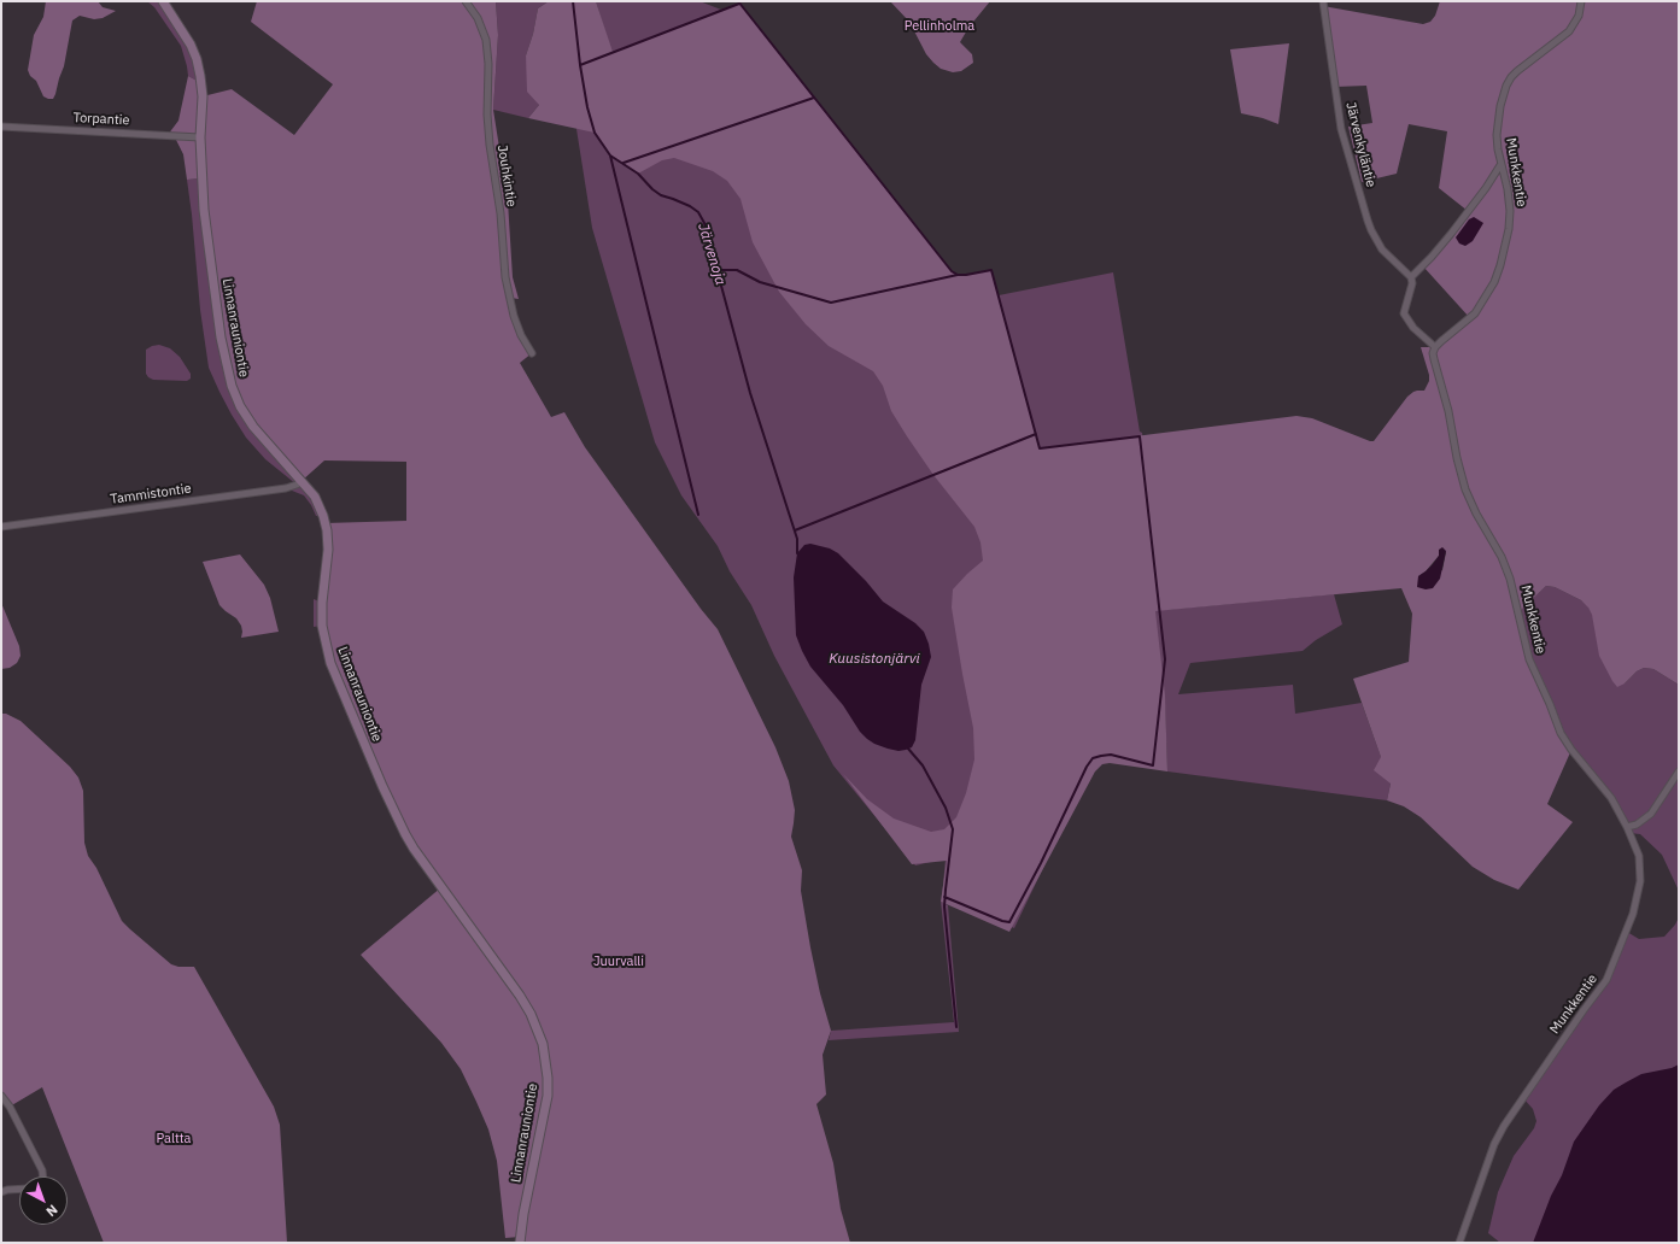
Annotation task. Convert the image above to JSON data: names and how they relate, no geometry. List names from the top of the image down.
{
  "streets": {
    "street": [
      "Torpantie",
      "Järvenkyläntie",
      "Munkkentie",
      "Jouhkintie",
      "Linnanrauniontie",
      "Tammistontie"
    ]
  },
  "crossings": [
    ["Torpantie", "Linnanrauniontie"],
    ["Linnanrauniontie", "Tammistontie"]
  ],
  "water": ["Järvenoja", "Kuusistonjärvi"],
  "parks": ["Pellinholma", "Juurvalli", "Paltta"],
  "north": "bottom right"
}
